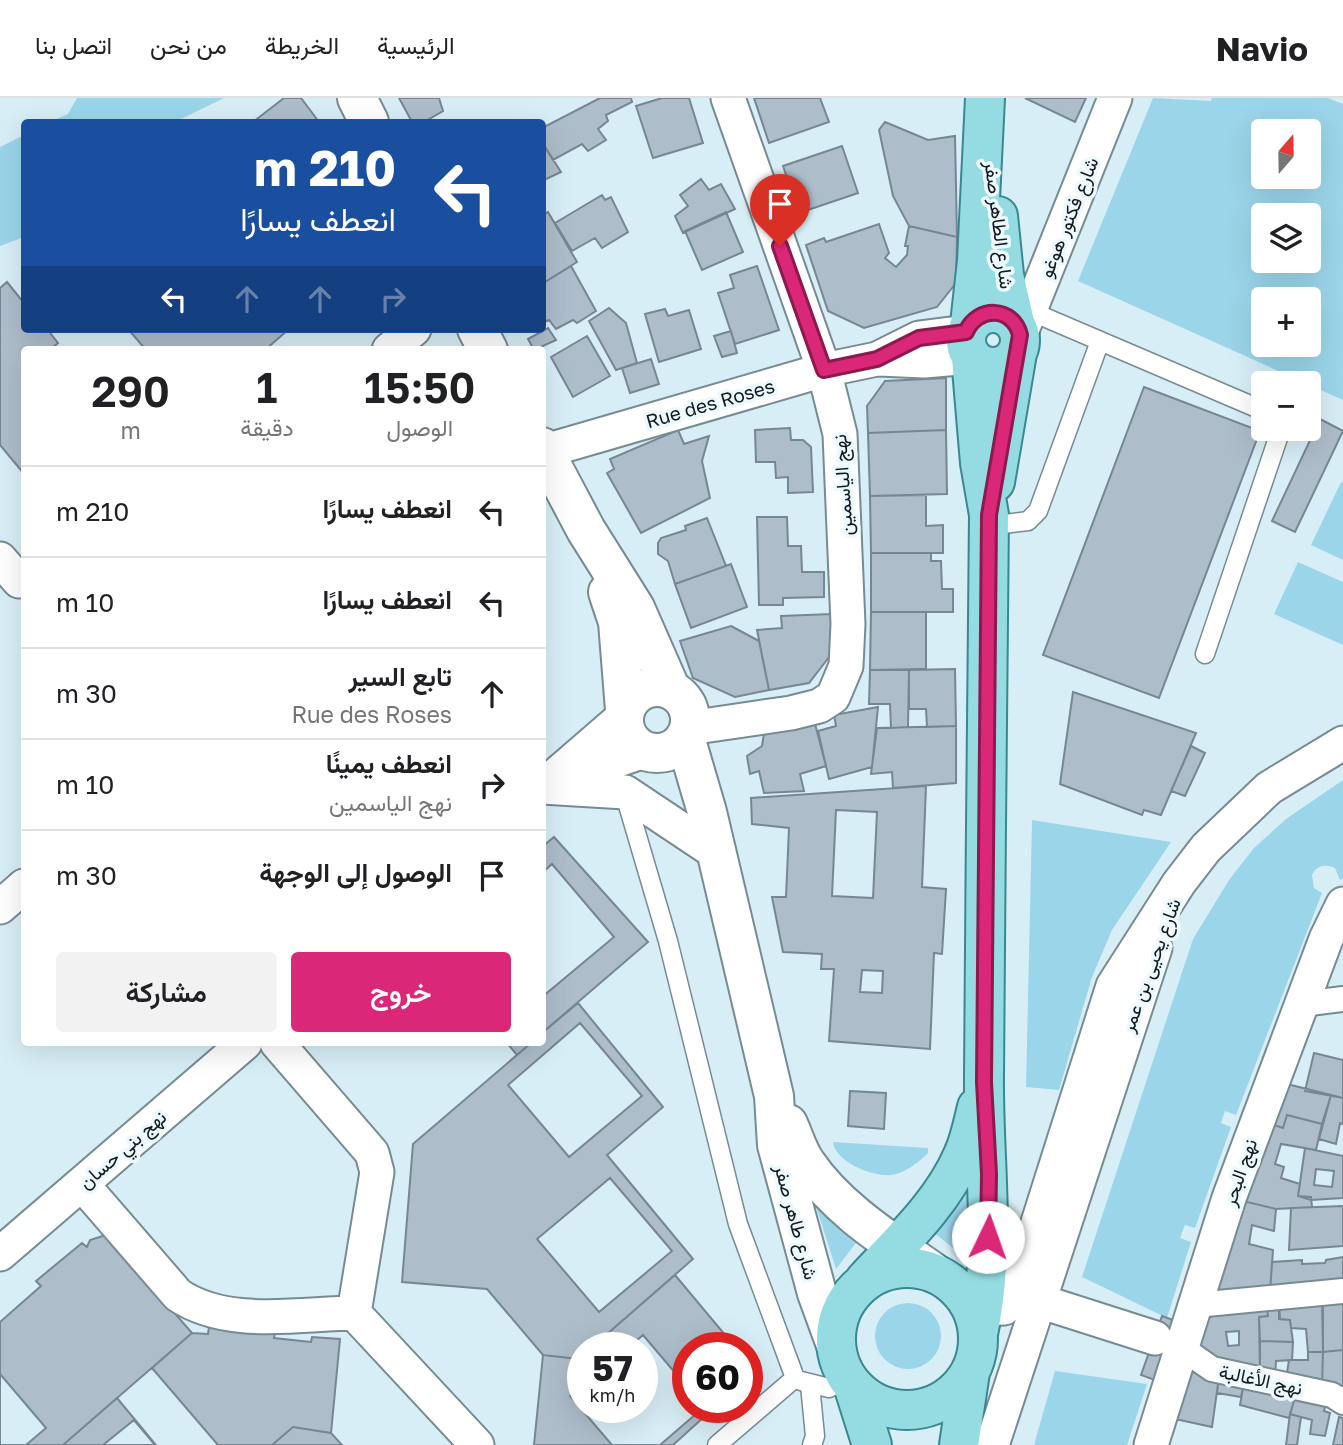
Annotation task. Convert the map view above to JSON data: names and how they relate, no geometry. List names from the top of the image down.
{
  "streets": {
    "main road": ["شارع الطاهر صفر", "شارع طاهر صفر"],
    "street": [
      "شارع فكتور هوغو",
      "Rue des Roses",
      "نهج الياسمين",
      "شارع يحيى بن عمر",
      "نهج بني حسان",
      "نهج البحر",
      "نهج الأغالبة"
    ]
  },
  "crossings": [
    ["شارع فكتور هوغو", "شارع الطاهر صفر"],
    ["شارع الطاهر صفر", "Rue des Roses"],
    ["شارع الطاهر صفر", "شارع يحيى بن عمر"],
    ["شارع الطاهر صفر", "شارع طاهر صفر"],
    ["Rue des Roses", "نهج الياسمين"],
    ["نهج الياسمين", "شارع طاهر صفر"],
    ["شارع يحيى بن عمر", "شارع طاهر صفر"],
    ["نهج البحر", "نهج الأغالبة"]
  ],
  "north": "top",
  "page": {
    "header": "Navio",
    "nav": [
      "الرئيسية",
      "الخريطة",
      "من نحن",
      "اتصل بنا"
    ],
    "map_buttons": ["+", "−"],
    "turn": ["210 m", "انعطف يسارًا"],
    "eta": [
      "15:50",
      "الوصول",
      "1",
      "دقيقة",
      "290",
      "m"
    ],
    "list": [
      {
        "name": "انعطف يسارًا",
        "value": "210 m"
      },
      {
        "name": "انعطف يسارًا",
        "value": "10 m"
      },
      {
        "name": "تابع السير",
        "note": "Rue des Roses",
        "value": "30 m"
      },
      {
        "name": "انعطف يمينًا",
        "note": "نهج الياسمين",
        "value": "10 m"
      },
      {
        "name": "الوصول إلى الوجهة",
        "value": "30 m"
      }
    ],
    "buttons": ["خروج", "مشاركة"],
    "speed": "57 km/h",
    "limit": "60"
  }
}
